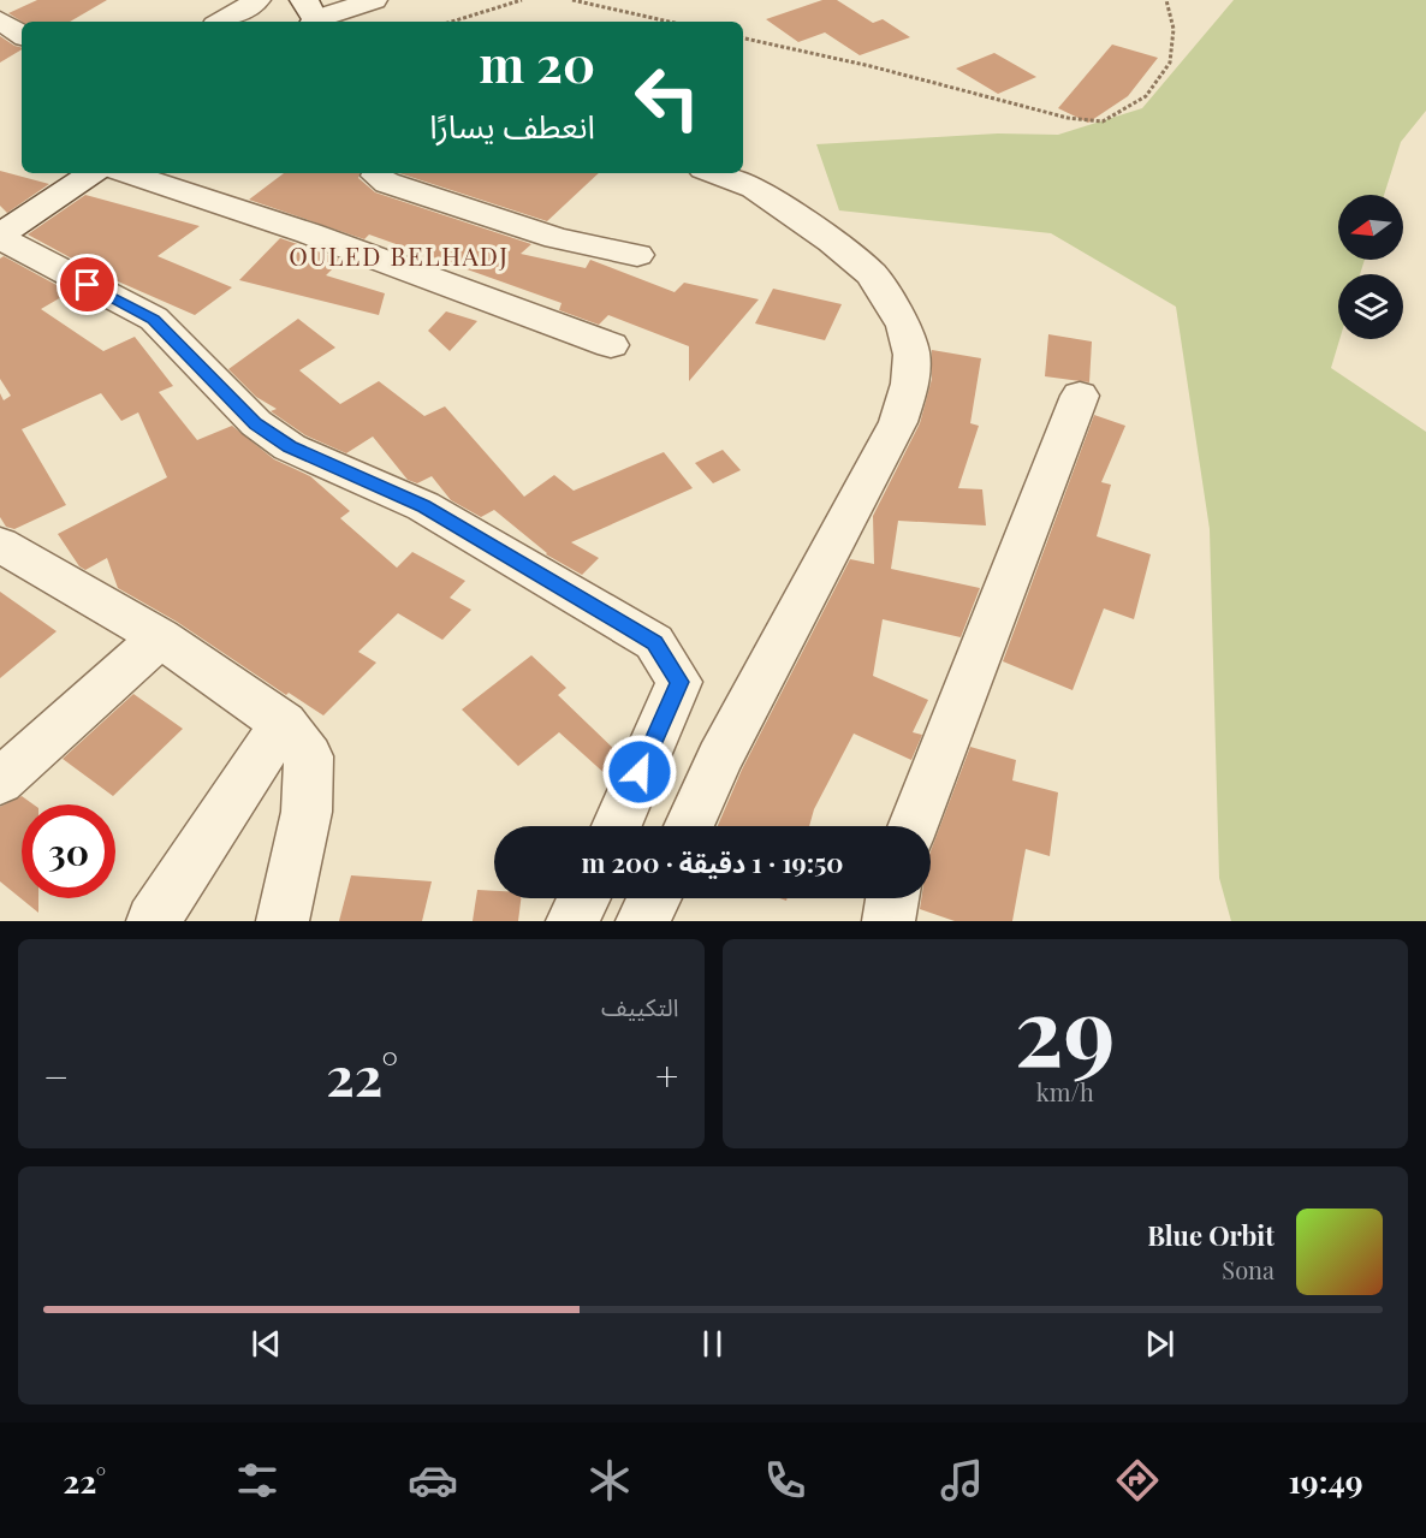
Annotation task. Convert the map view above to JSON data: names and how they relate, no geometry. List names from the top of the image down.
{
  "districts": ["OULED BELHADJ"],
  "north": "left",
  "page": {
    "turn": ["20 m", "انعطف يسارًا"],
    "limit": "30",
    "trip": "19:50 · 1 دقيقة · 200 m",
    "tile": [
      ["29", "km/h"],
      "التكييف"
    ],
    "heat": ["−", "22°", "+"],
    "song": ["Blue Orbit", "Sona"],
    "tabs": ["19:49", "22°"]
  }
}
